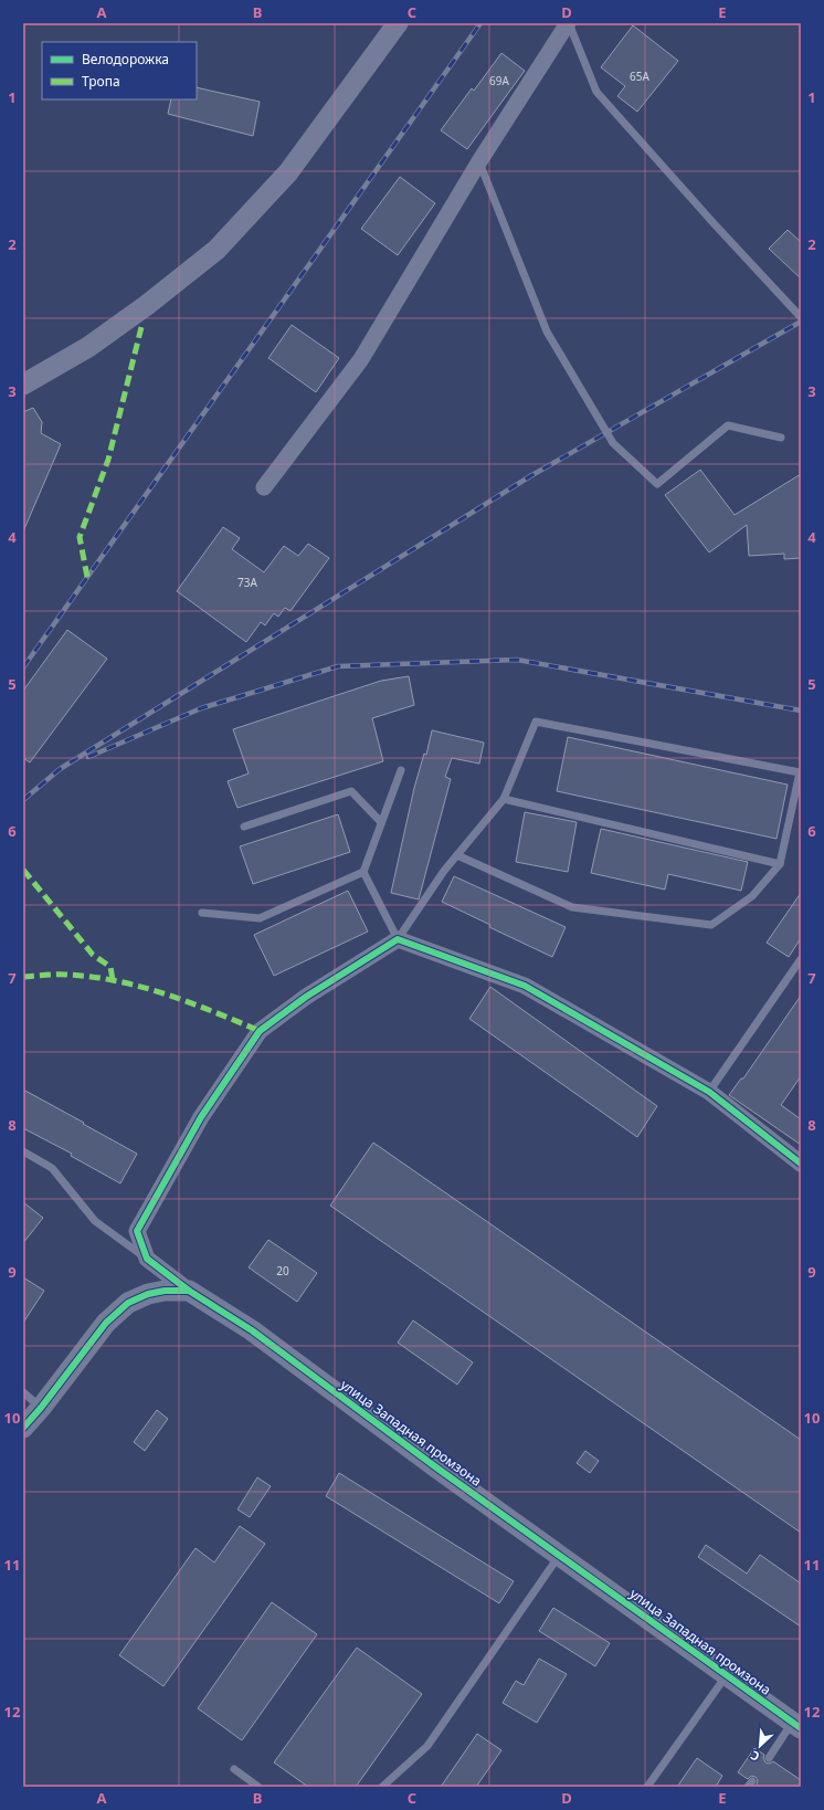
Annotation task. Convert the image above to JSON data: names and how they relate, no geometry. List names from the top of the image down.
{
  "streets": {
    "street": ["улица Западная промзона"]
  },
  "house_numbers": [
    "65А",
    "69А",
    "73А",
    "20"
  ],
  "legend": ["Велодорожка", "Тропа"],
  "north": "bottom left",
  "grid": {
    "columns": [
      "A",
      "B",
      "C",
      "D",
      "E"
    ],
    "rows": [
      "1",
      "2",
      "3",
      "4",
      "5",
      "6",
      "7",
      "8",
      "9",
      "10",
      "11",
      "12"
    ]
  }
}
